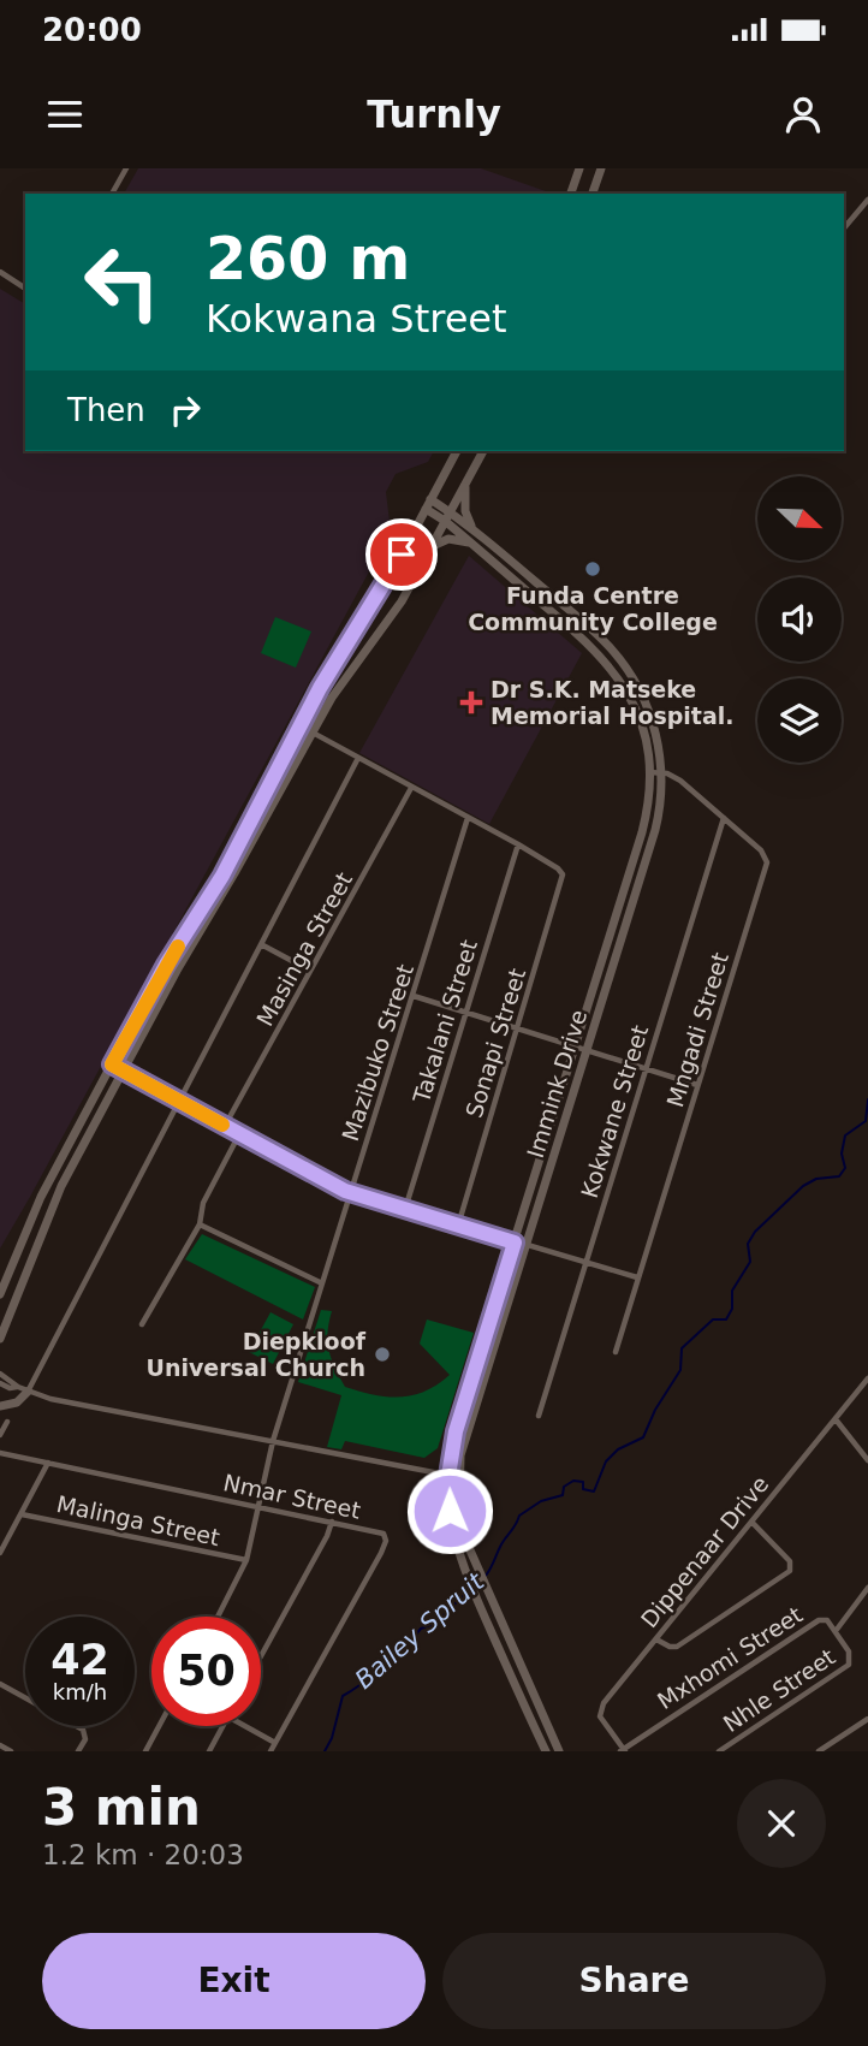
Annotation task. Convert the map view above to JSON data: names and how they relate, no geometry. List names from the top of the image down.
{
  "streets": {
    "main road": ["Immink Drive"],
    "street": [
      "Masinga Street",
      "Takalani Street",
      "Mngadi Street",
      "Sonapi Street",
      "Mazibuko Street",
      "Kokwane Street",
      "Nmar Street",
      "Malinga Street",
      "Dippenaar Drive",
      "Mxhomi Street",
      "Nhle Street"
    ]
  },
  "crossings": [
    ["Takalani Street", "Sonapi Street"],
    ["Mngadi Street", "Immink Drive"],
    ["Mngadi Street", "Kokwane Street"],
    ["Mazibuko Street", "Nmar Street"],
    ["Mazibuko Street", "Malinga Street"],
    ["Dippenaar Drive", "Mxhomi Street"],
    ["Mxhomi Street", "Nhle Street"]
  ],
  "water": ["Bailey Spruit"],
  "places": {
    "other": ["Funda Centre Community College", "Diepkloof Universal Church"],
    "health": ["Dr S.K. Matseke Memorial Hospital."]
  },
  "north": "bottom right",
  "page": {
    "status": "20:00",
    "header": "Turnly",
    "turn": ["260 m", "Kokwana Street"],
    "then": "Then",
    "speed": "42 km/h",
    "limit": "50",
    "heading": ["3 min", "1.2 km · 20:03"],
    "buttons": ["Exit", "Share"]
  }
}
